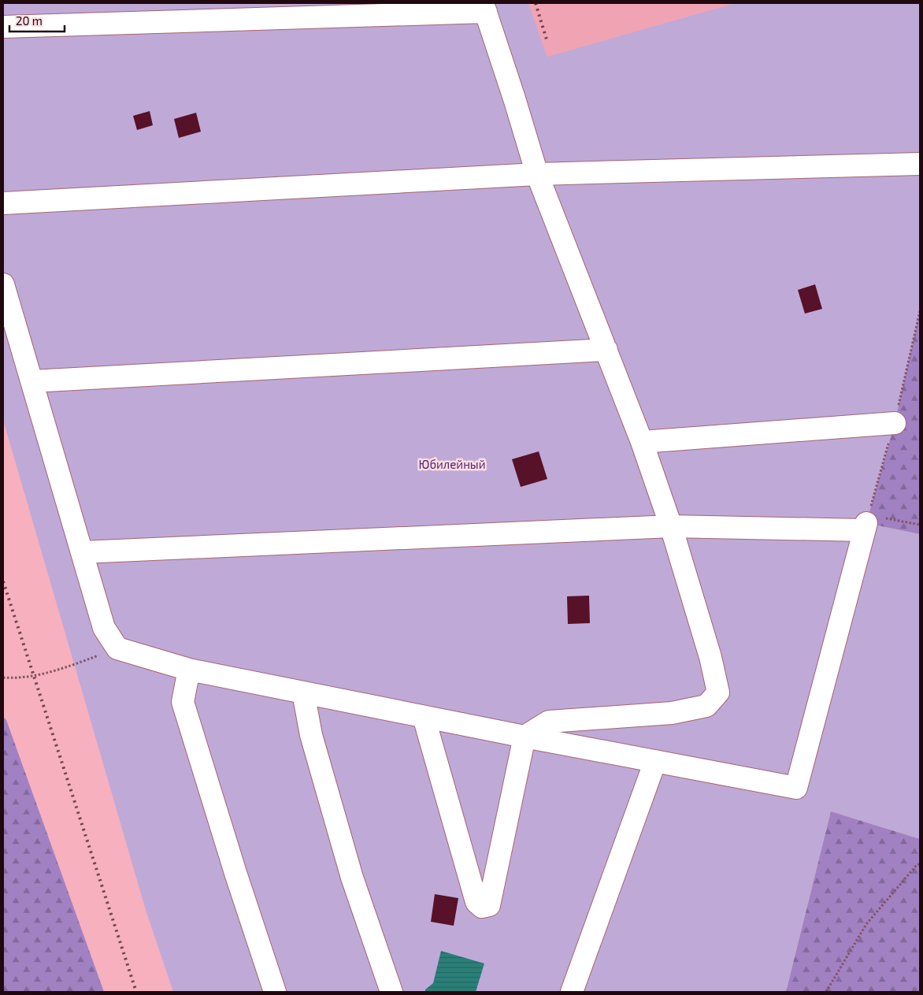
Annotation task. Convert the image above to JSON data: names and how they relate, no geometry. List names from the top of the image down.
{
  "parks": ["Юбилейный"],
  "scale_bar": "20 m"
}
